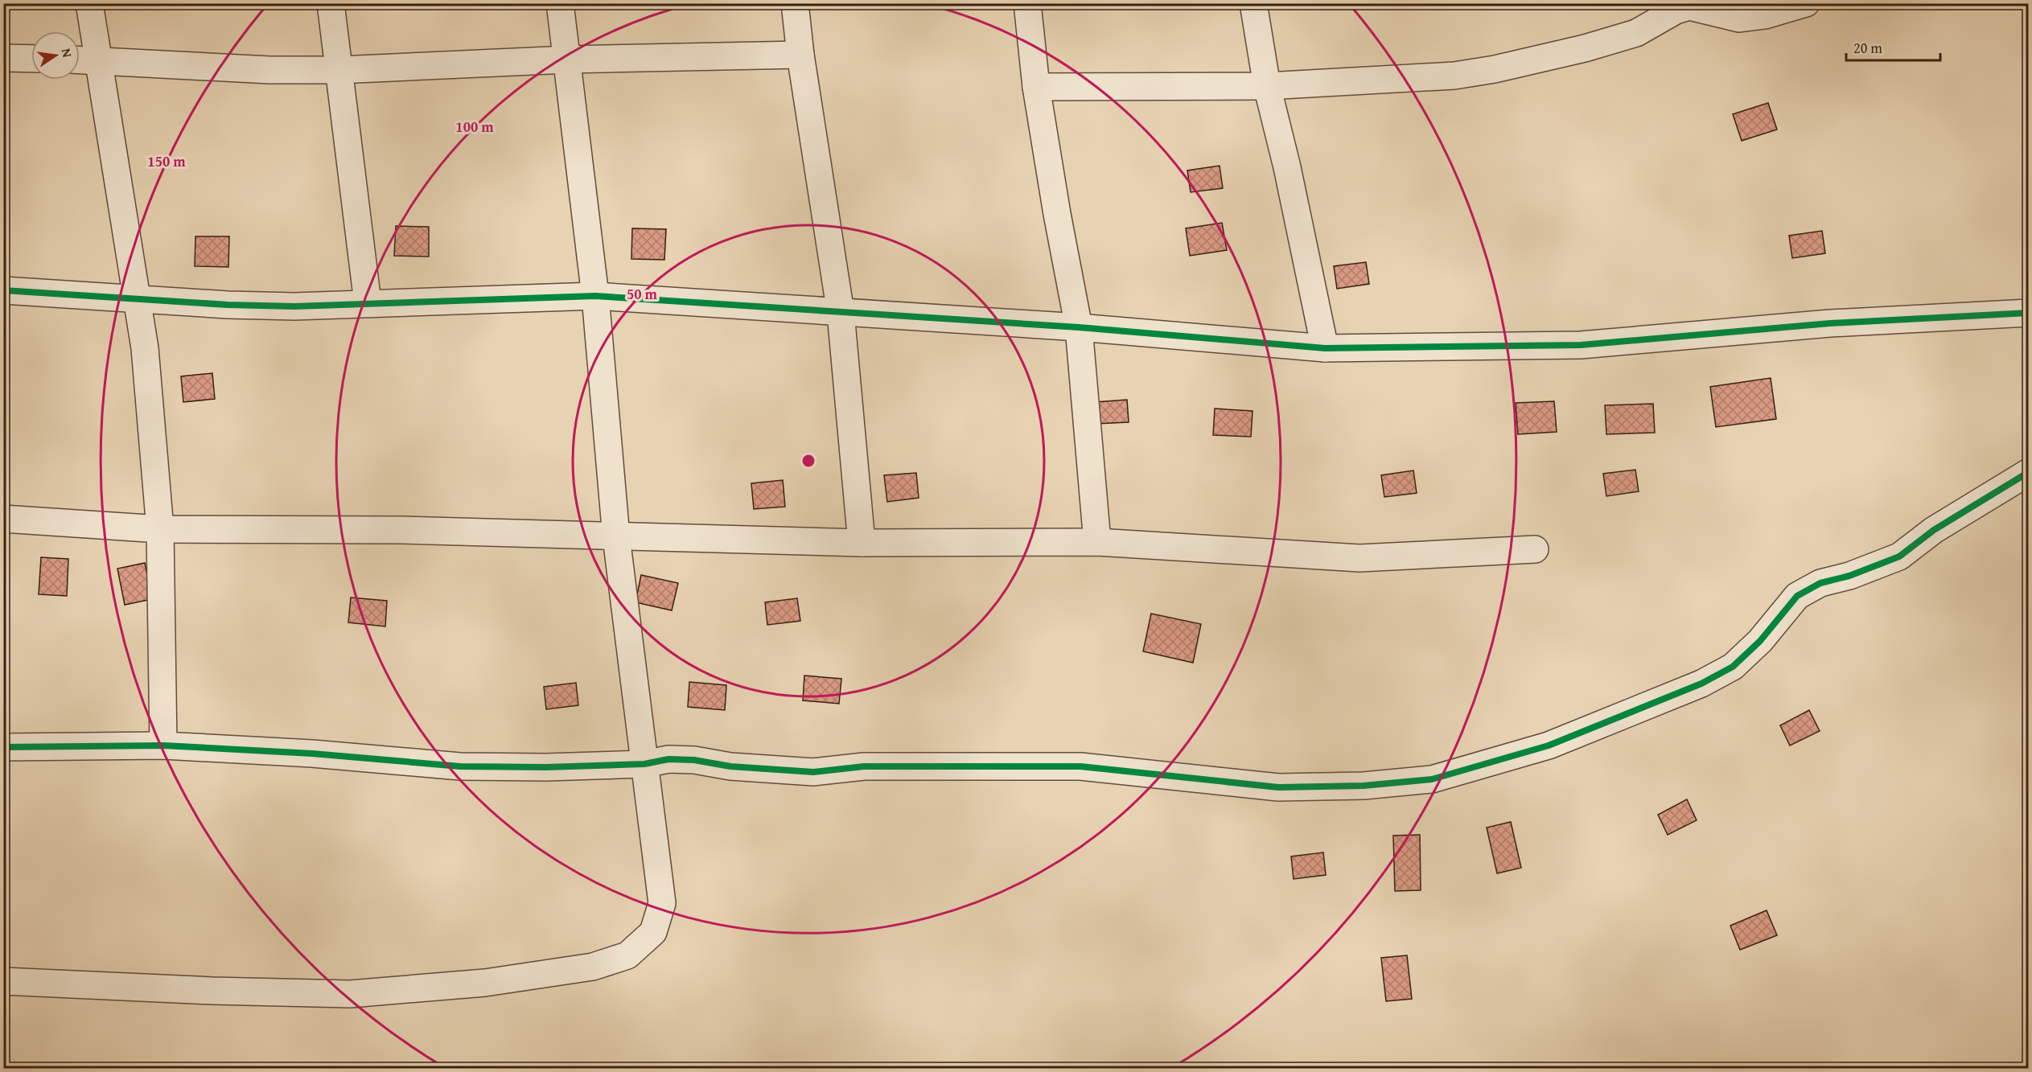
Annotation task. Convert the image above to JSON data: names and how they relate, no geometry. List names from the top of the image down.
{
  "scale_bar": "20 m",
  "north": "right",
  "rings": ["100 m", "150 m", "50 m"]
}
